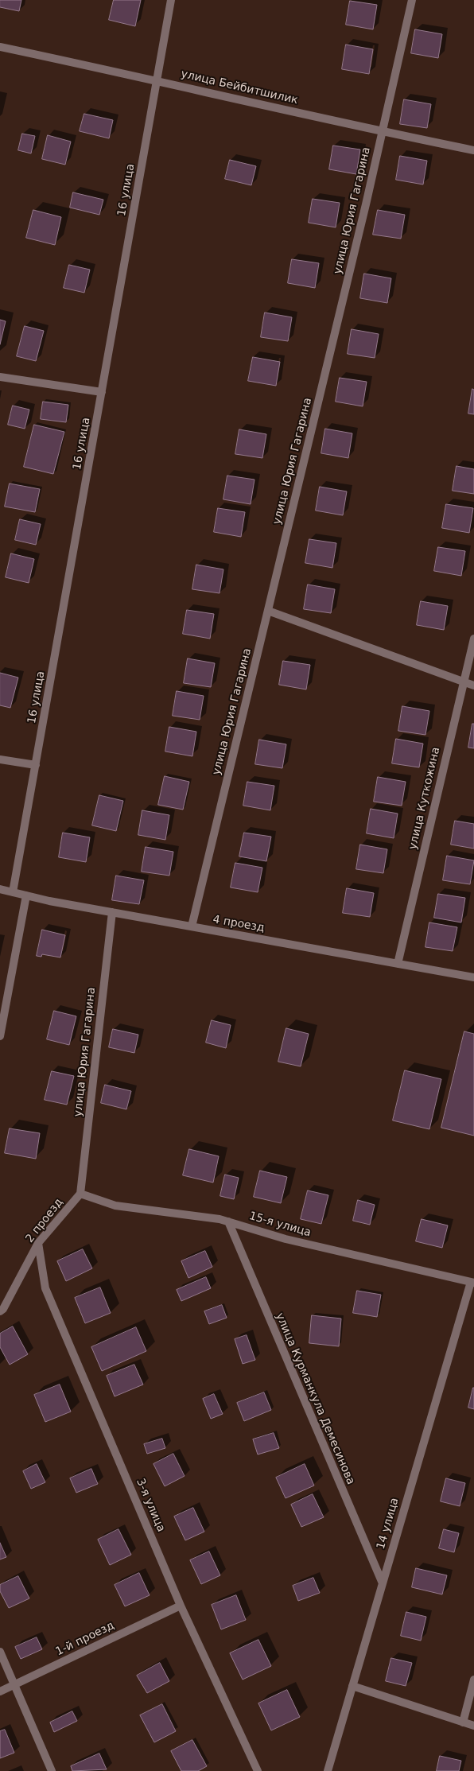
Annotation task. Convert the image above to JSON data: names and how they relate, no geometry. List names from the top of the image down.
{
  "streets": {
    "street": [
      "улица Бейбитшилик",
      "16 улица",
      "улица Юрия Гагарина",
      "улица Куткожина",
      "4 проезд",
      "2 проезд",
      "15-я улица",
      "улица Курманкула Демесинова",
      "3-я улица",
      "14 улица",
      "1-й проезд"
    ]
  },
  "crossings": [
    ["улица Бейбитшилик", "16 улица"],
    ["улица Бейбитшилик", "улица Юрия Гагарина"],
    ["16 улица", "4 проезд"],
    ["улица Юрия Гагарина", "4 проезд"],
    ["улица Юрия Гагарина", "2 проезд"],
    ["улица Юрия Гагарина", "15-я улица"],
    ["улица Куткожина", "4 проезд"],
    ["2 проезд", "15-я улица"],
    ["2 проезд", "3-я улица"],
    ["15-я улица", "улица Курманкула Демесинова"],
    ["15-я улица", "14 улица"],
    ["улица Курманкула Демесинова", "14 улица"],
    ["3-я улица", "1-й проезд"]
  ]
}
